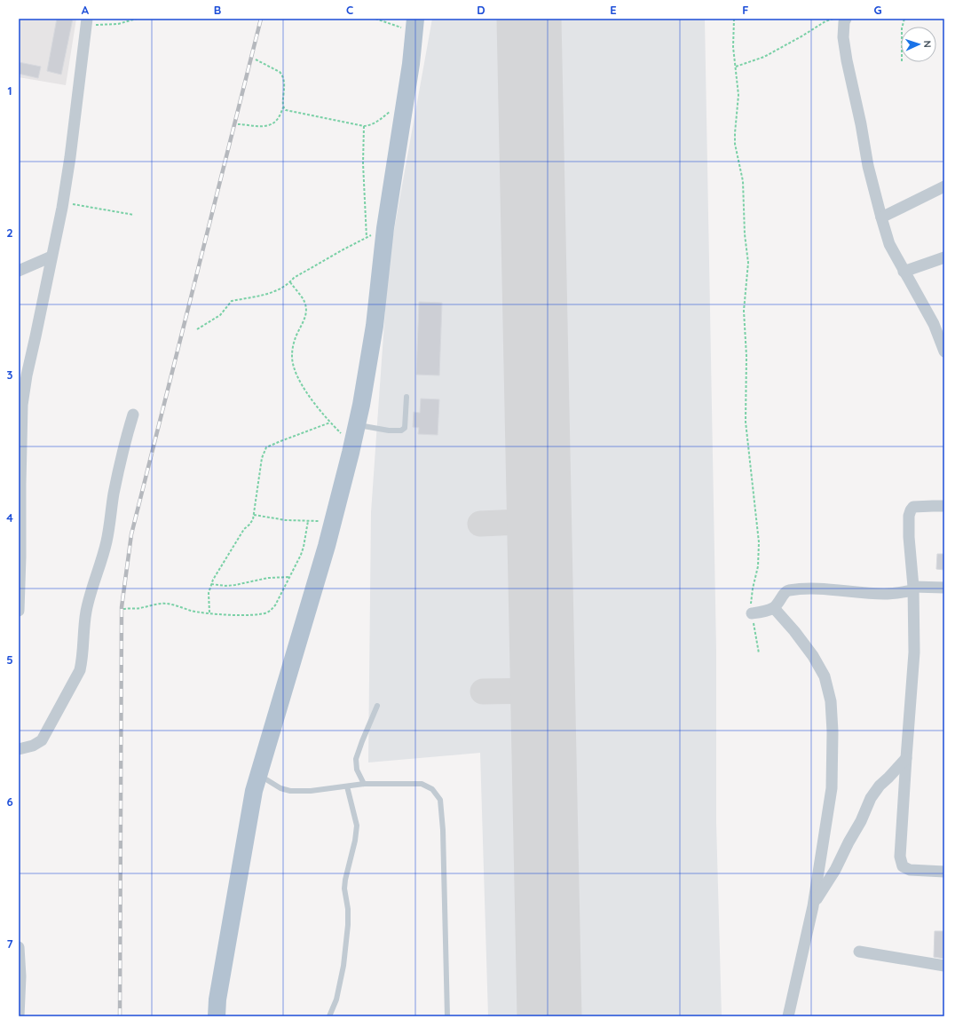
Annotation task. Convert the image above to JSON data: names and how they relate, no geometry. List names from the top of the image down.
{
  "north": "right",
  "grid": {
    "columns": [
      "A",
      "B",
      "C",
      "D",
      "E",
      "F",
      "G"
    ],
    "rows": [
      "1",
      "2",
      "3",
      "4",
      "5",
      "6",
      "7"
    ]
  }
}
